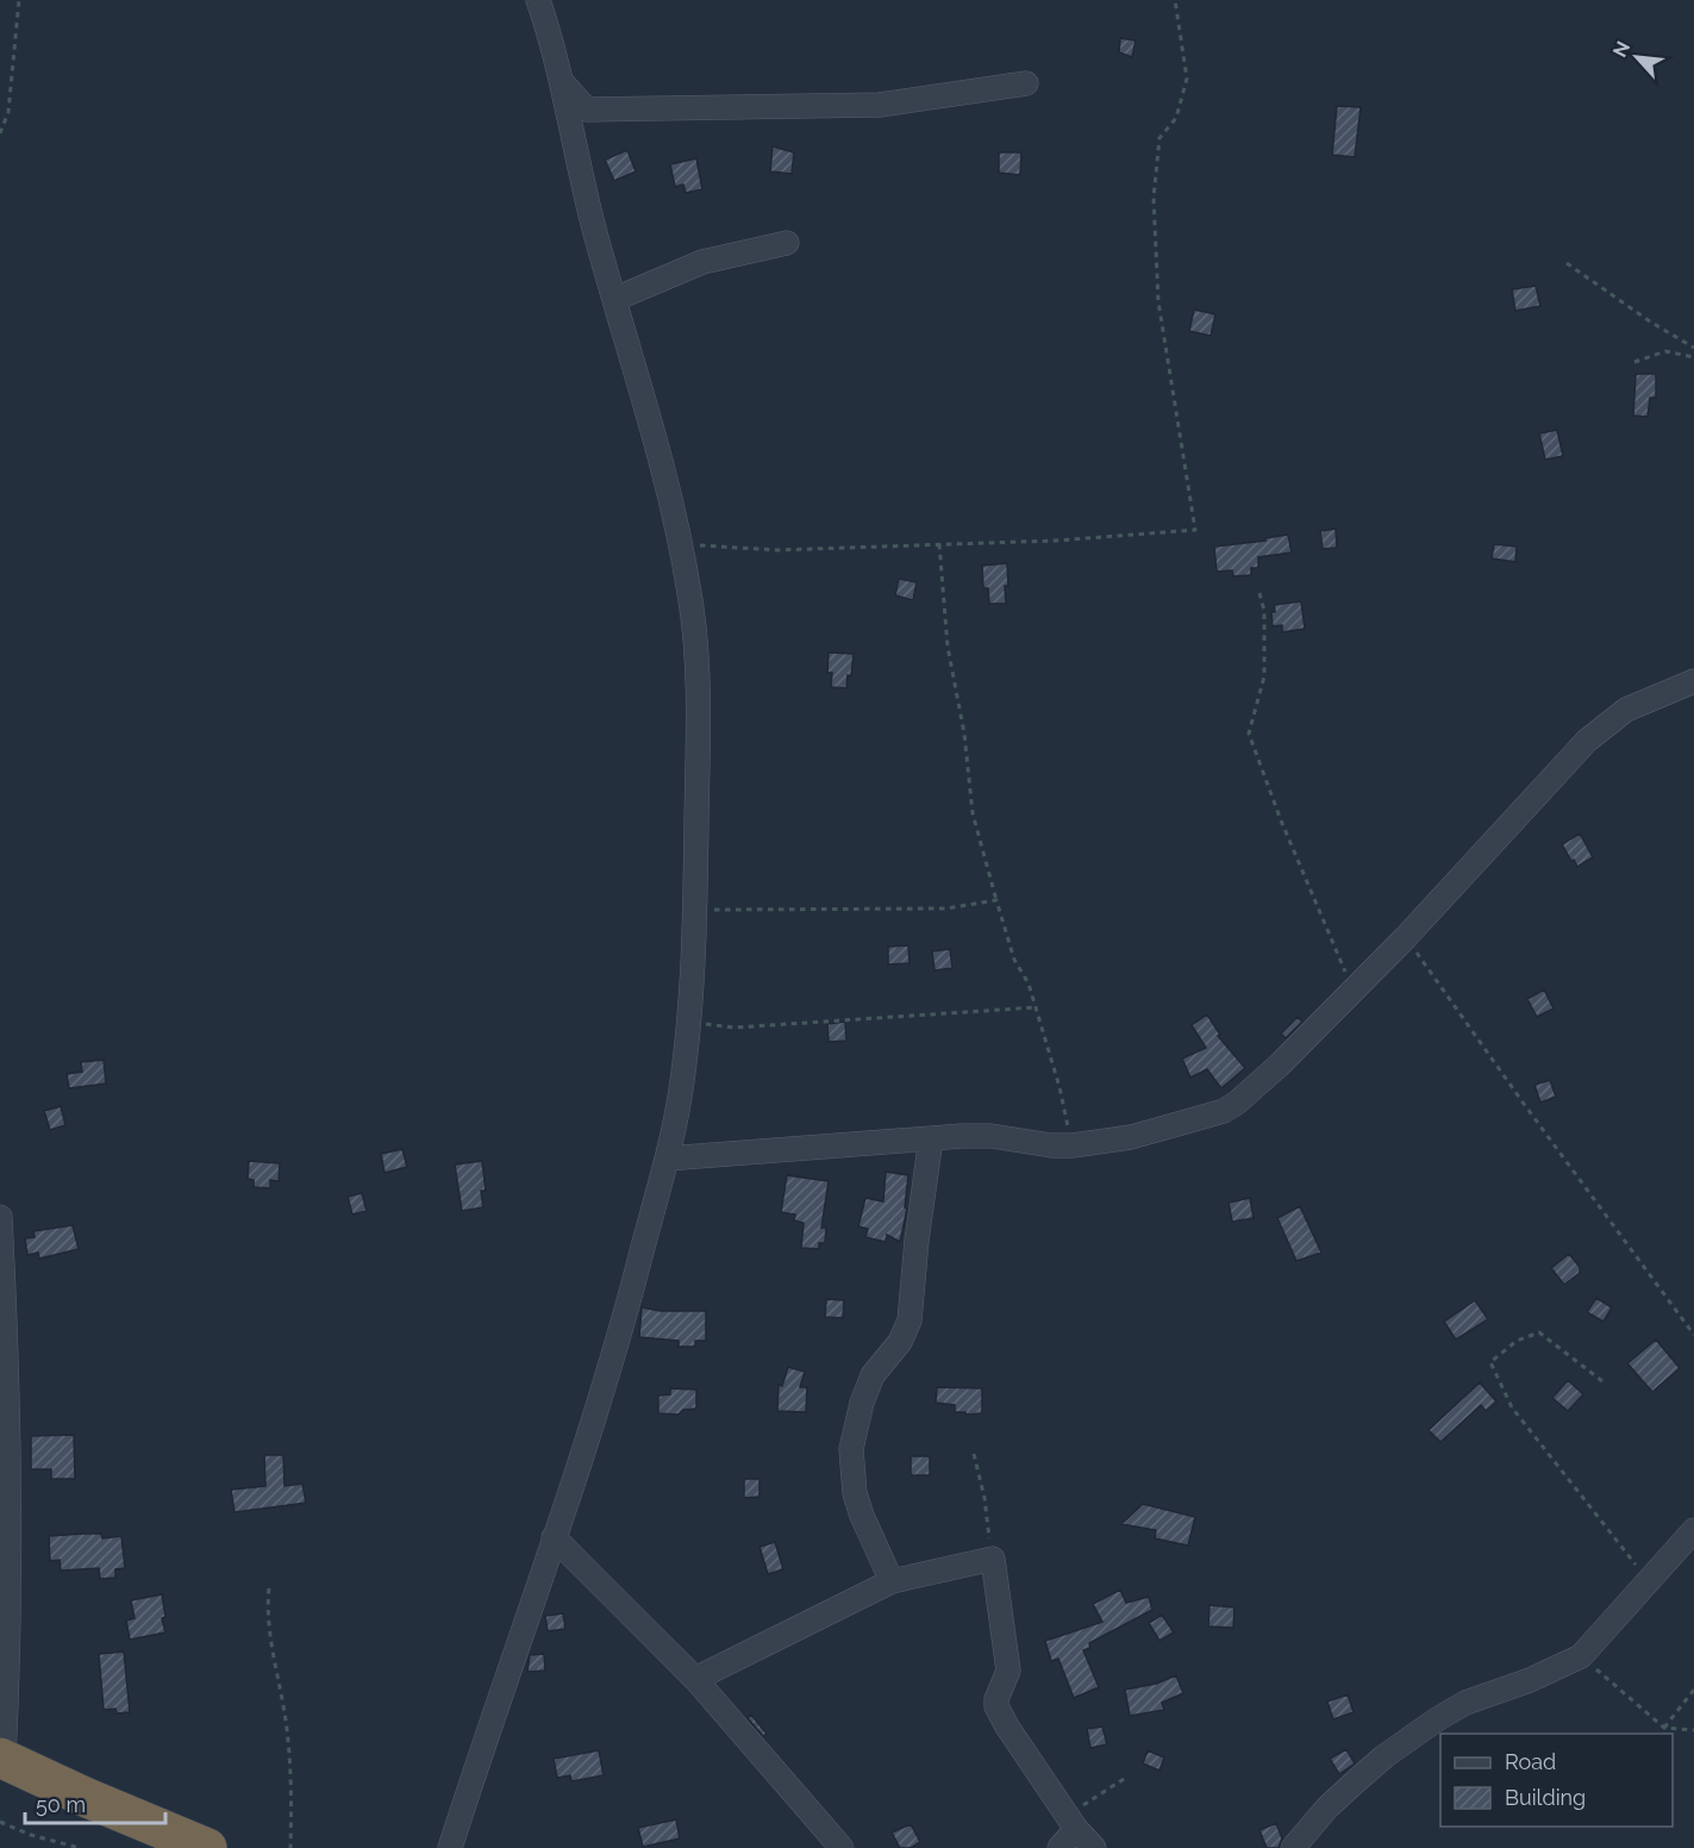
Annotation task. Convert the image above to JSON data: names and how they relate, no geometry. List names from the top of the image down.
{
  "legend": ["Road", "Building"],
  "scale_bar": "50 m",
  "north": "top left"
}
